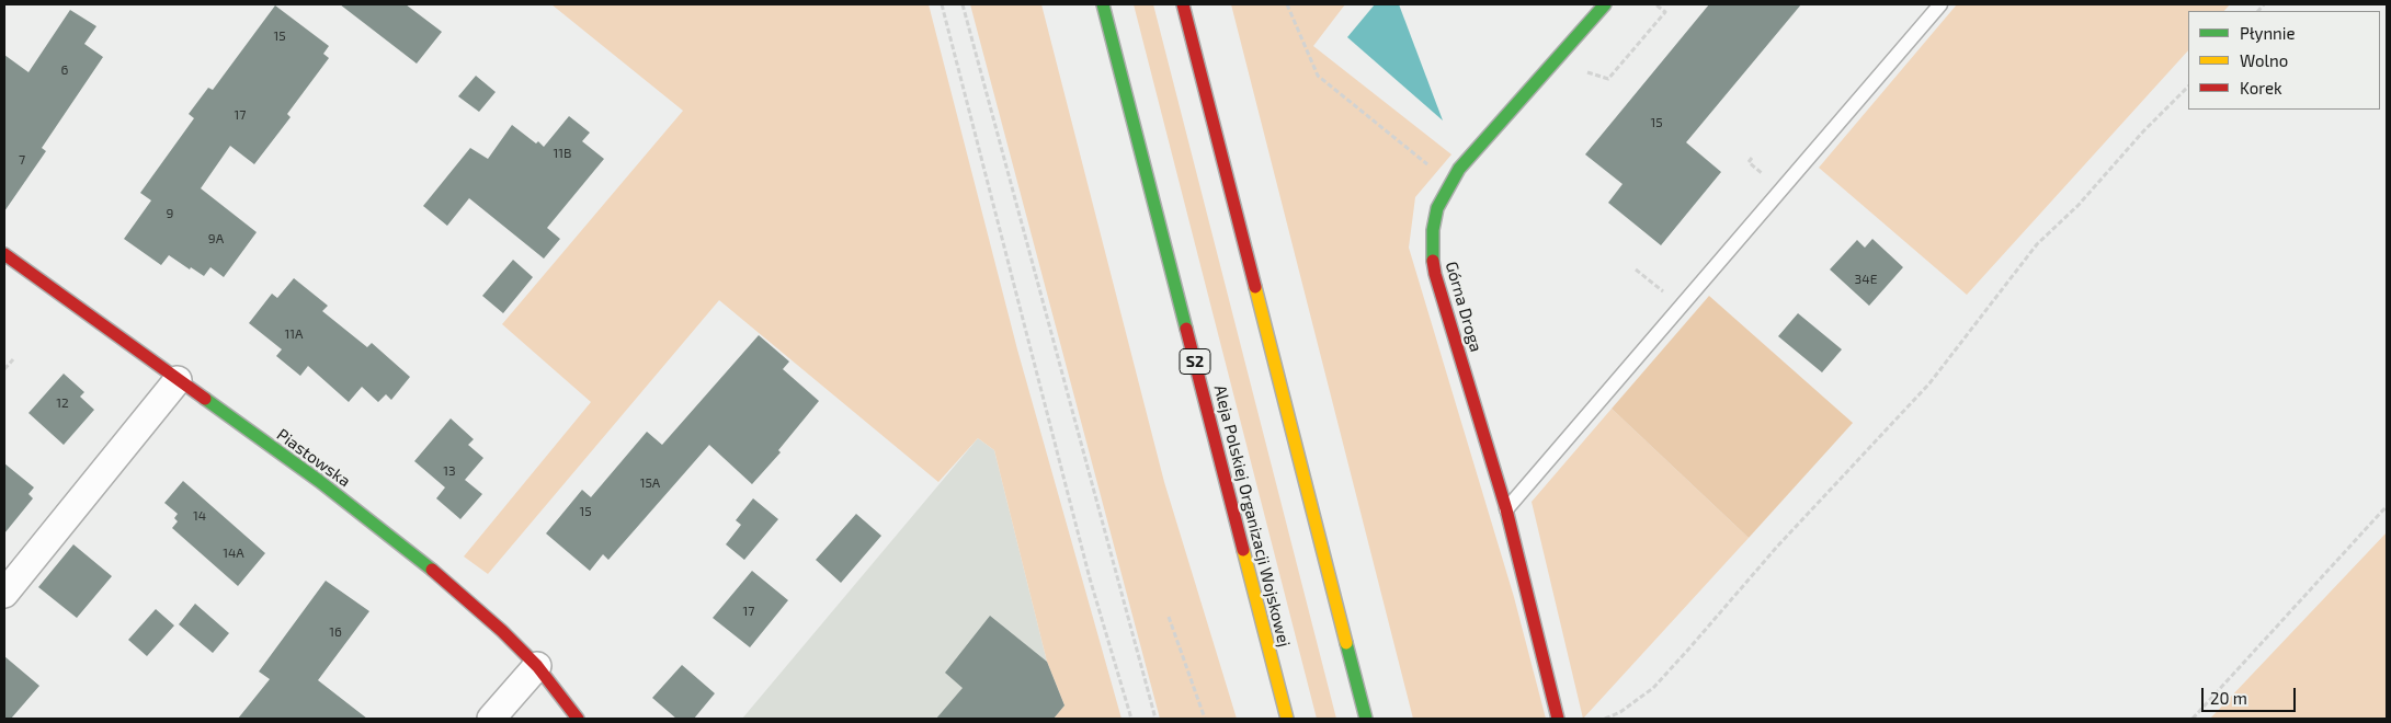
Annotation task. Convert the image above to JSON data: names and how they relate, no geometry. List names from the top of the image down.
{
  "streets": {
    "main road": [
      "Górna Droga",
      "S2",
      "Piastowska",
      "Aleja Polskiej Organizacji Wojskowej"
    ]
  },
  "house_numbers": [
    "15",
    "6",
    "17",
    "15",
    "11B",
    "7",
    "9",
    "9A",
    "34E",
    "11A",
    "12",
    "13",
    "15A",
    "15",
    "14",
    "14A",
    "17",
    "16"
  ],
  "legend": ["Płynnie", "Wolno", "Korek"],
  "scale_bar": "20 m"
}
